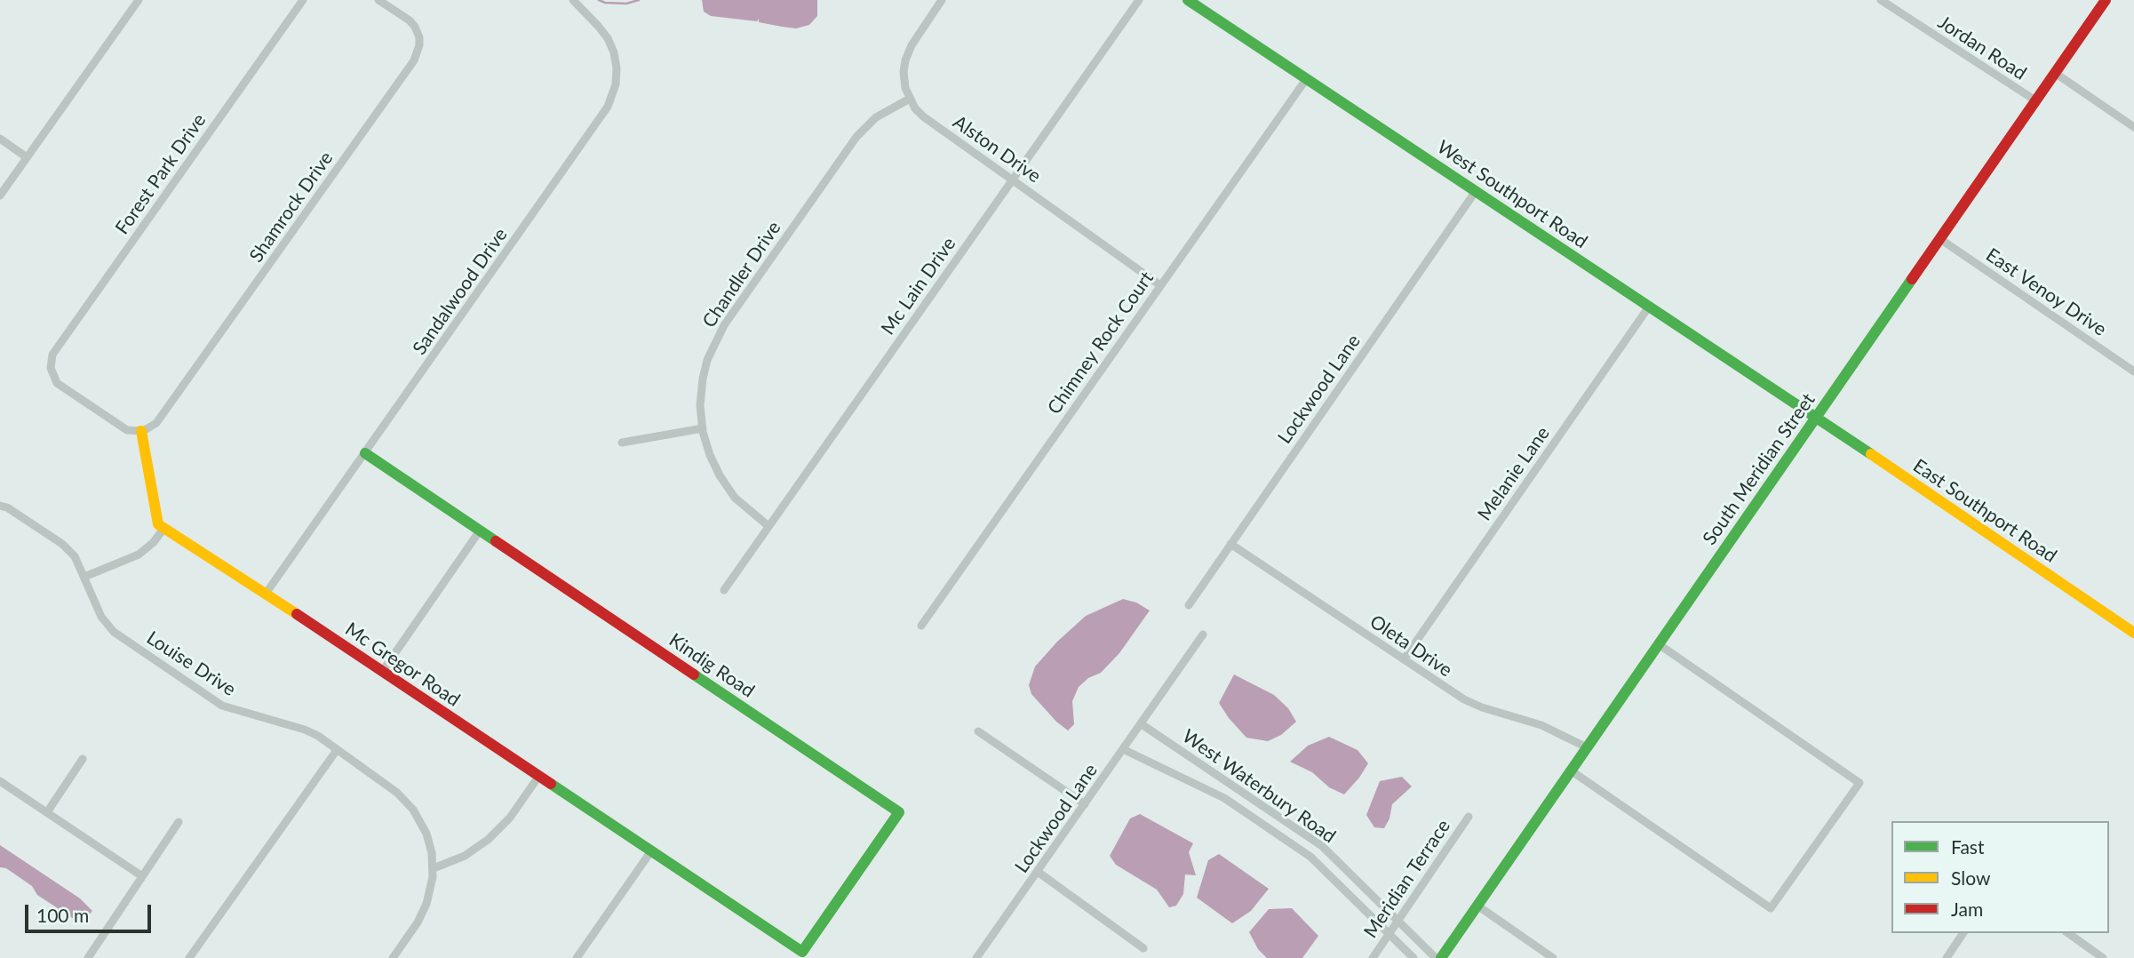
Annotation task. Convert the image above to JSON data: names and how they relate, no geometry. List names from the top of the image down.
{
  "streets": {
    "main road": [
      "West Southport Road",
      "South Meridian Street",
      "East Southport Road",
      "Mc Gregor Road",
      "Kindig Road"
    ],
    "street": [
      "Jordan Road",
      "Alston Drive",
      "Forest Park Drive",
      "Shamrock Drive",
      "Chandler Drive",
      "Mc Lain Drive",
      "Sandalwood Drive",
      "East Venoy Drive",
      "Chimney Rock Court",
      "Lockwood Lane",
      "Melanie Lane",
      "Oleta Drive",
      "Louise Drive",
      "West Waterbury Road",
      "Meridian Terrace"
    ]
  },
  "crossings": [
    ["Jordan Road", "South Meridian Street"],
    ["Alston Drive", "Chandler Drive"],
    ["Alston Drive", "Mc Lain Drive"],
    ["Alston Drive", "Chimney Rock Court"],
    ["Forest Park Drive", "Shamrock Drive"],
    ["West Southport Road", "Chimney Rock Court"],
    ["West Southport Road", "Lockwood Lane"],
    ["West Southport Road", "South Meridian Street"],
    ["West Southport Road", "Melanie Lane"],
    ["West Southport Road", "East Southport Road"],
    ["Chandler Drive", "Mc Lain Drive"],
    ["Sandalwood Drive", "Mc Gregor Road"],
    ["Sandalwood Drive", "Kindig Road"],
    ["East Venoy Drive", "South Meridian Street"],
    ["Lockwood Lane", "Oleta Drive"],
    ["Lockwood Lane", "West Waterbury Road"],
    ["South Meridian Street", "East Southport Road"],
    ["South Meridian Street", "Oleta Drive"],
    ["Melanie Lane", "Oleta Drive"],
    ["Mc Gregor Road", "Kindig Road"],
    ["West Waterbury Road", "Meridian Terrace"]
  ],
  "legend": ["Fast", "Slow", "Jam"],
  "scale_bar": "100 m"
}
